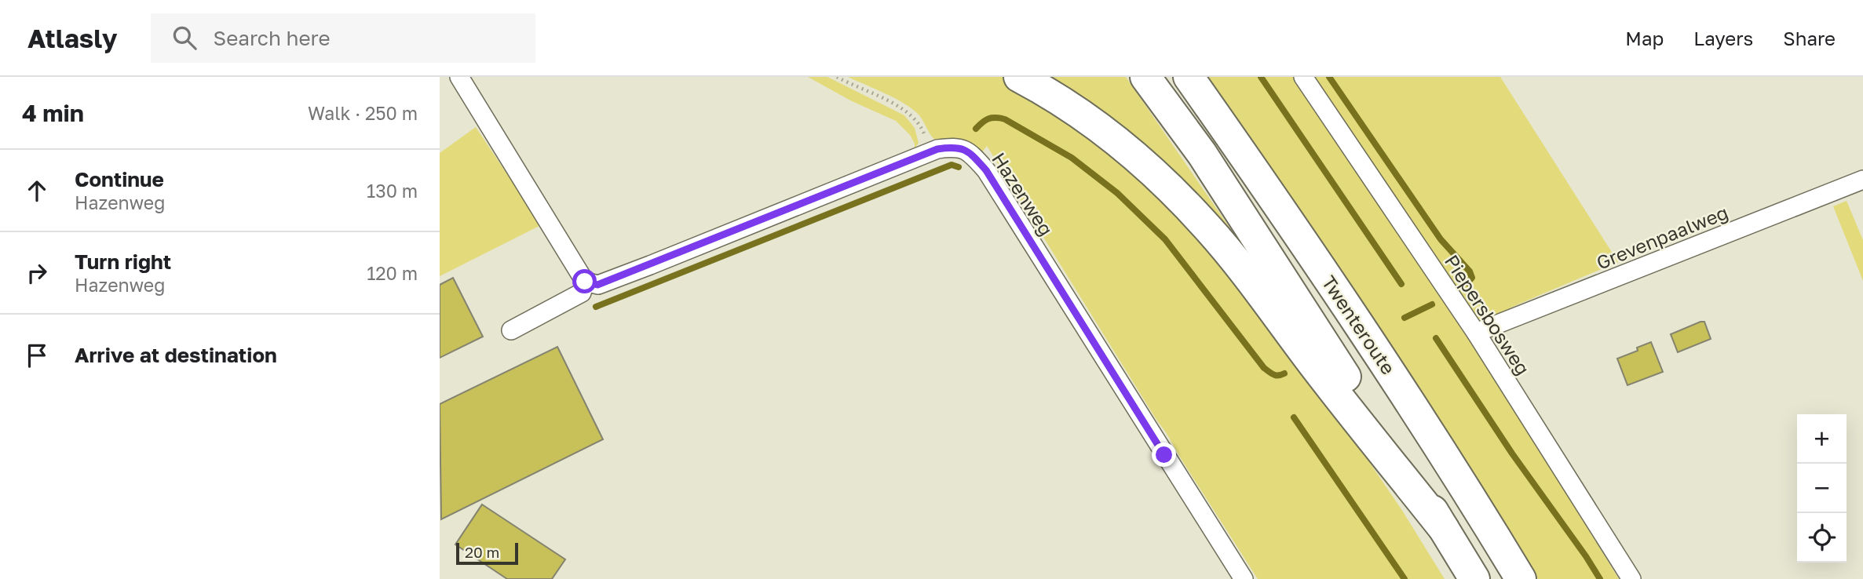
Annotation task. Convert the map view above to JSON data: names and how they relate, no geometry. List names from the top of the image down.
{
  "streets": {
    "highway": ["Twenteroute"],
    "street": ["Hazenweg", "Grevenpaalweg", "Piepersbosweg"]
  },
  "crossings": [
    ["Grevenpaalweg", "Piepersbosweg"]
  ],
  "scale_bar": "20 m",
  "page": {
    "header": "Atlasly",
    "search": "Search here",
    "nav": ["Map", "Layers", "Share"],
    "heading": ["4 min", "Walk · 250 m"],
    "list": [
      ["Continue", "Hazenweg", "130 m"],
      ["Turn right", "Hazenweg", "120 m"],
      "Arrive at destination"
    ],
    "map_buttons": ["+", "−"],
    "scale": "20 m"
  }
}
